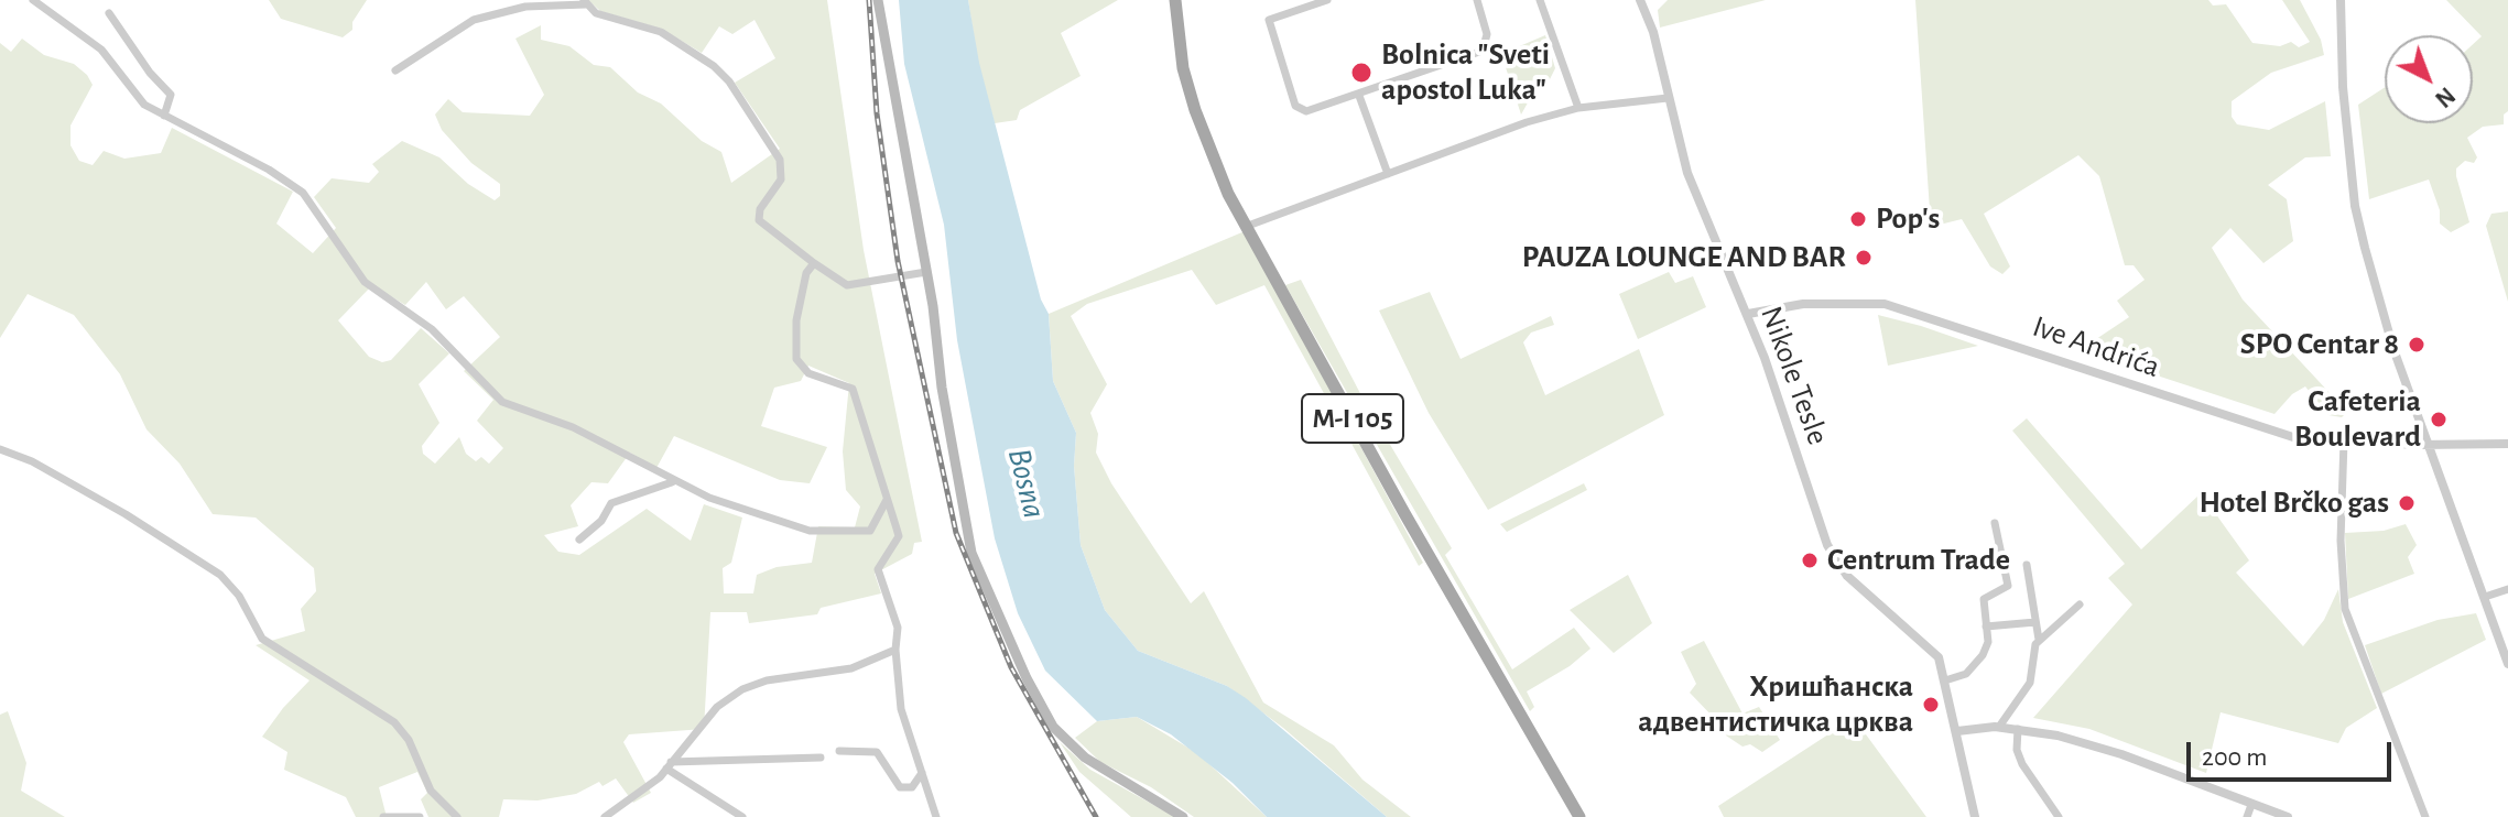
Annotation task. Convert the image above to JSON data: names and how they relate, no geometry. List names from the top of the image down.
{
  "streets": {
    "main road": ["M-I 105"],
    "street": ["Ive Andrića", "Nikole Tesle"]
  },
  "crossings": [
    ["Ive Andrića", "Nikole Tesle"]
  ],
  "water": ["Bosna"],
  "places": [
    "Bolnica \"Sveti apostol Luka\"",
    "Pop's",
    "PAUZA LOUNGE AND BAR",
    "SPO Centar 8",
    "Cafeteria Boulevard",
    "Hotel Brčko gas",
    "Centrum Trade",
    "Хришћанска адвентистичка црква"
  ],
  "scale_bar": "200 m",
  "north": "bottom right"
}
